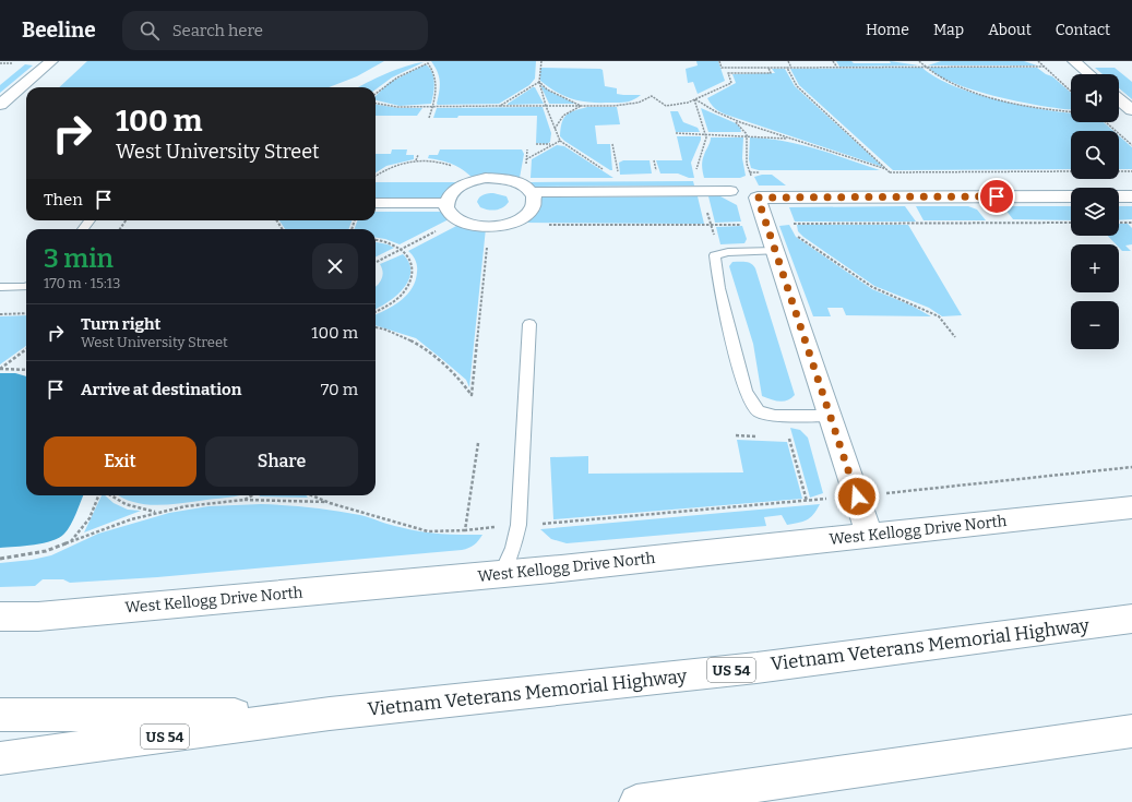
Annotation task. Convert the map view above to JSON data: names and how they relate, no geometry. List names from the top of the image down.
{
  "streets": {
    "main road": ["West Kellogg Drive North", "Vietnam Veterans Memorial Highway", "US 54"]
  },
  "page": {
    "header": "Beeline",
    "search": "Search here",
    "nav": [
      "Home",
      "Map",
      "About",
      "Contact"
    ],
    "map_buttons": ["+", "−"],
    "turn": ["100 m", "West University Street"],
    "then": "Then",
    "heading": ["3 min", "170 m · 15:13"],
    "list": [
      {
        "name": "Turn right",
        "note": "West University Street",
        "value": "100 m"
      },
      {
        "name": "Arrive at destination",
        "value": "70 m"
      }
    ],
    "buttons": ["Exit", "Share"]
  }
}
